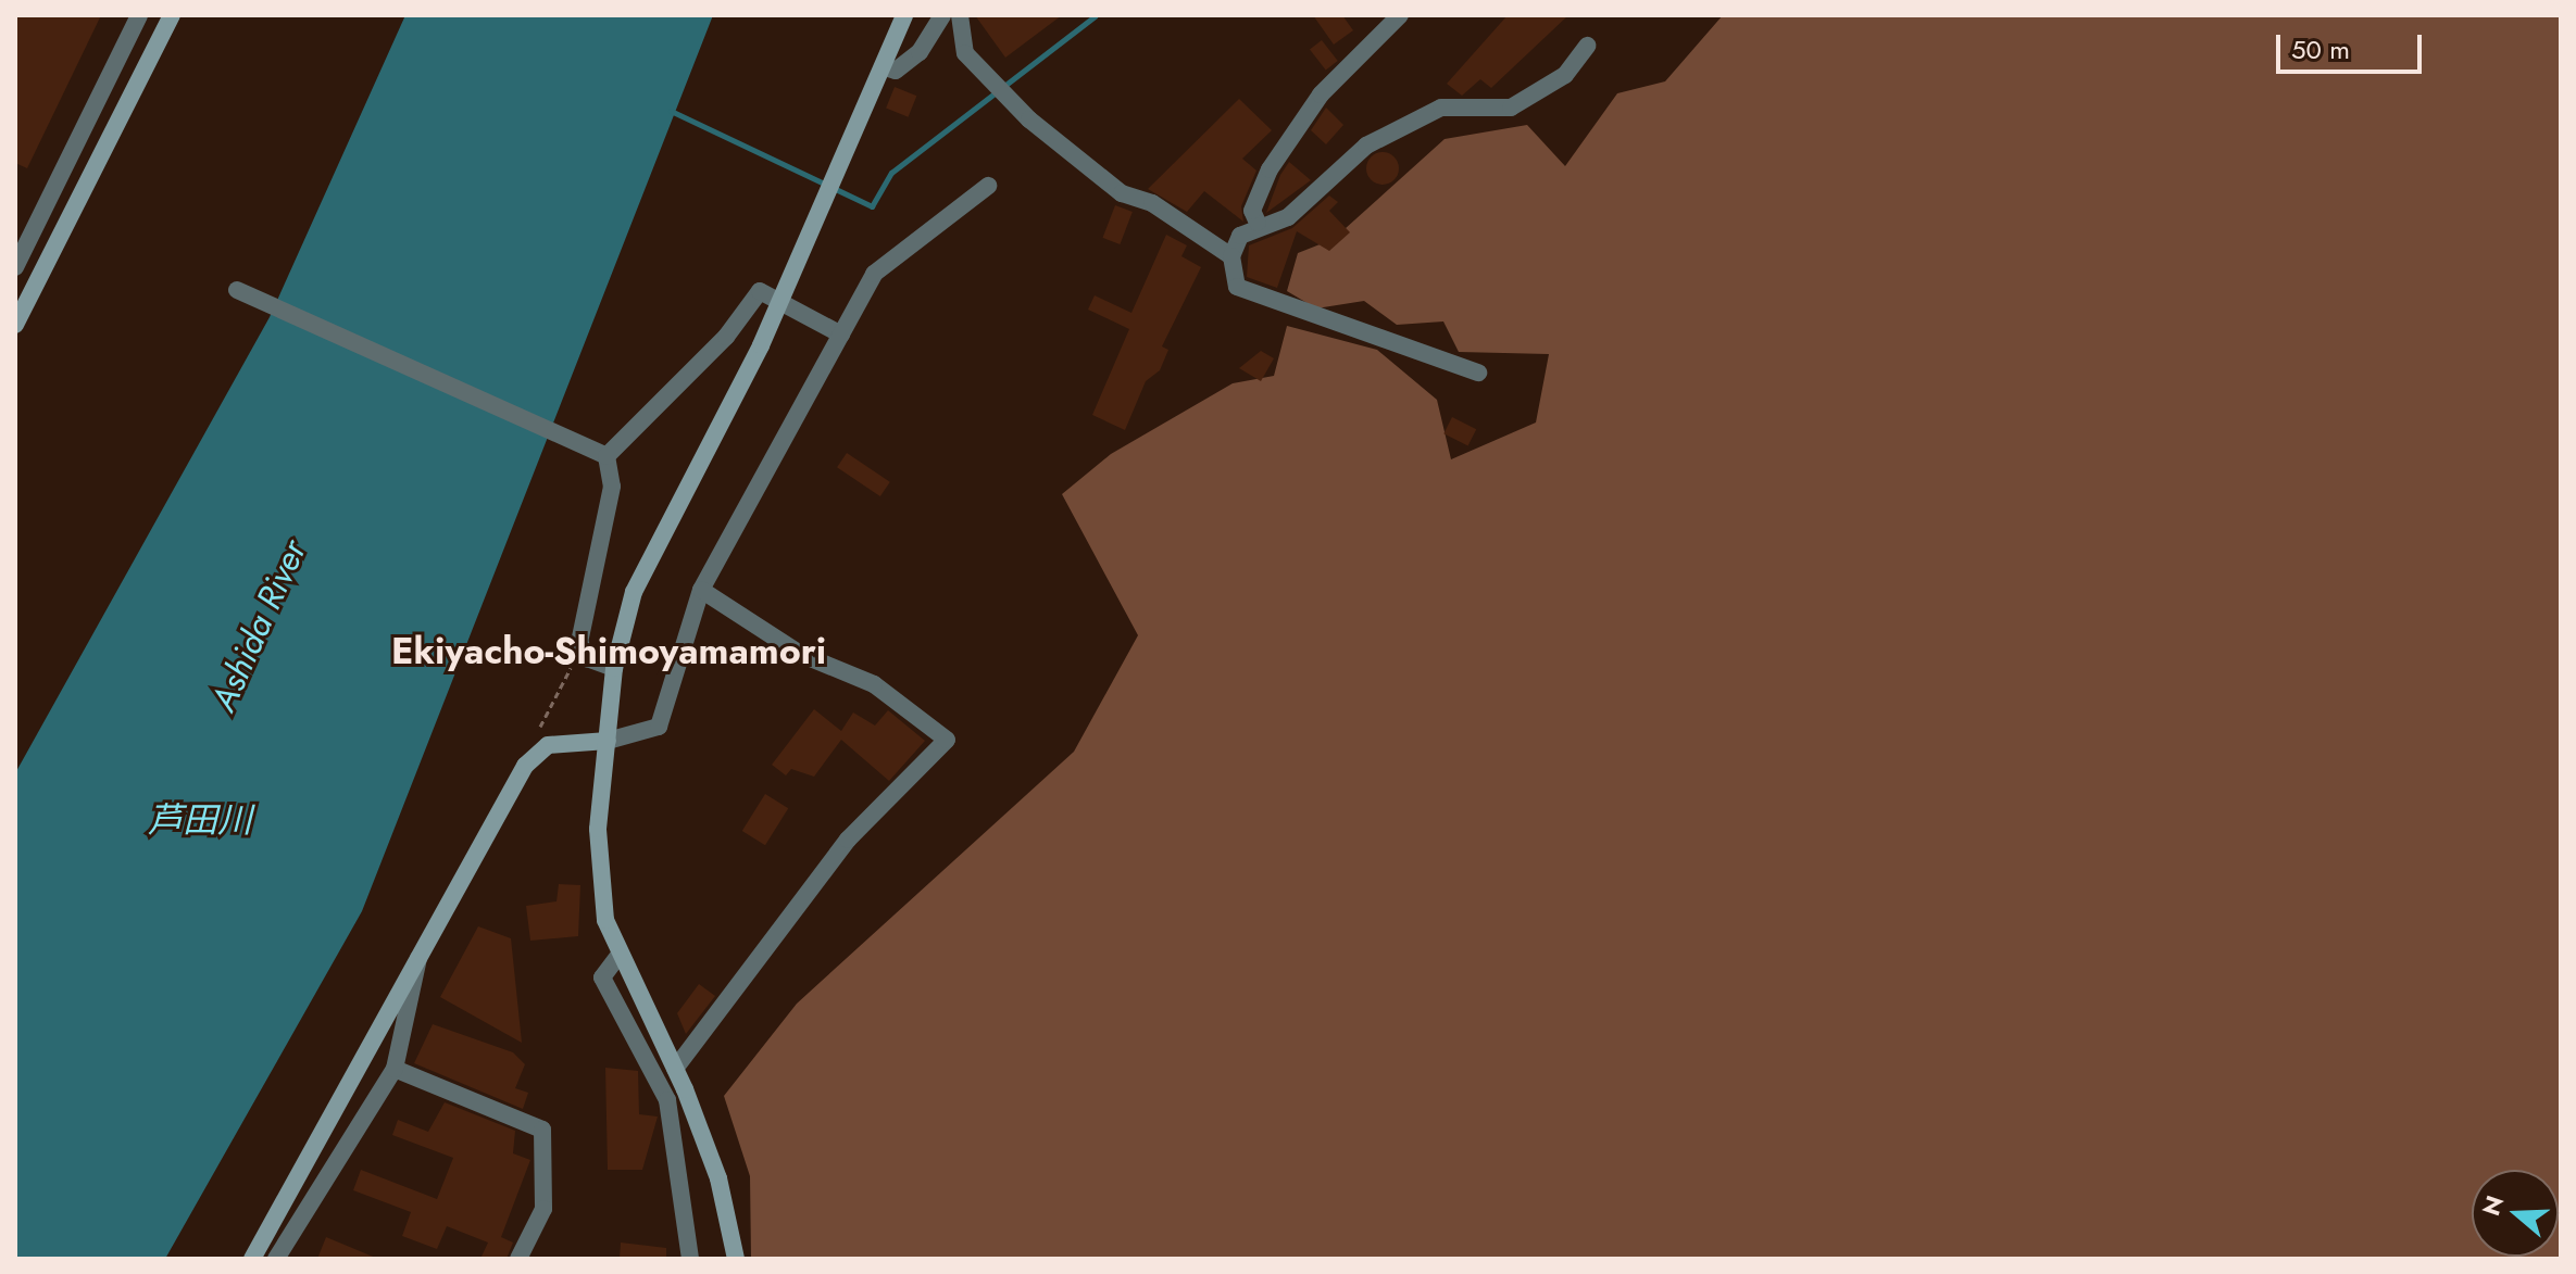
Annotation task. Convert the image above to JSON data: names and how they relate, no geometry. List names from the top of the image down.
{
  "districts": ["Ekiyacho-Shimoyamamori"],
  "water": ["Ashida River", "芦田川"],
  "scale_bar": "50 m",
  "north": "left"
}
